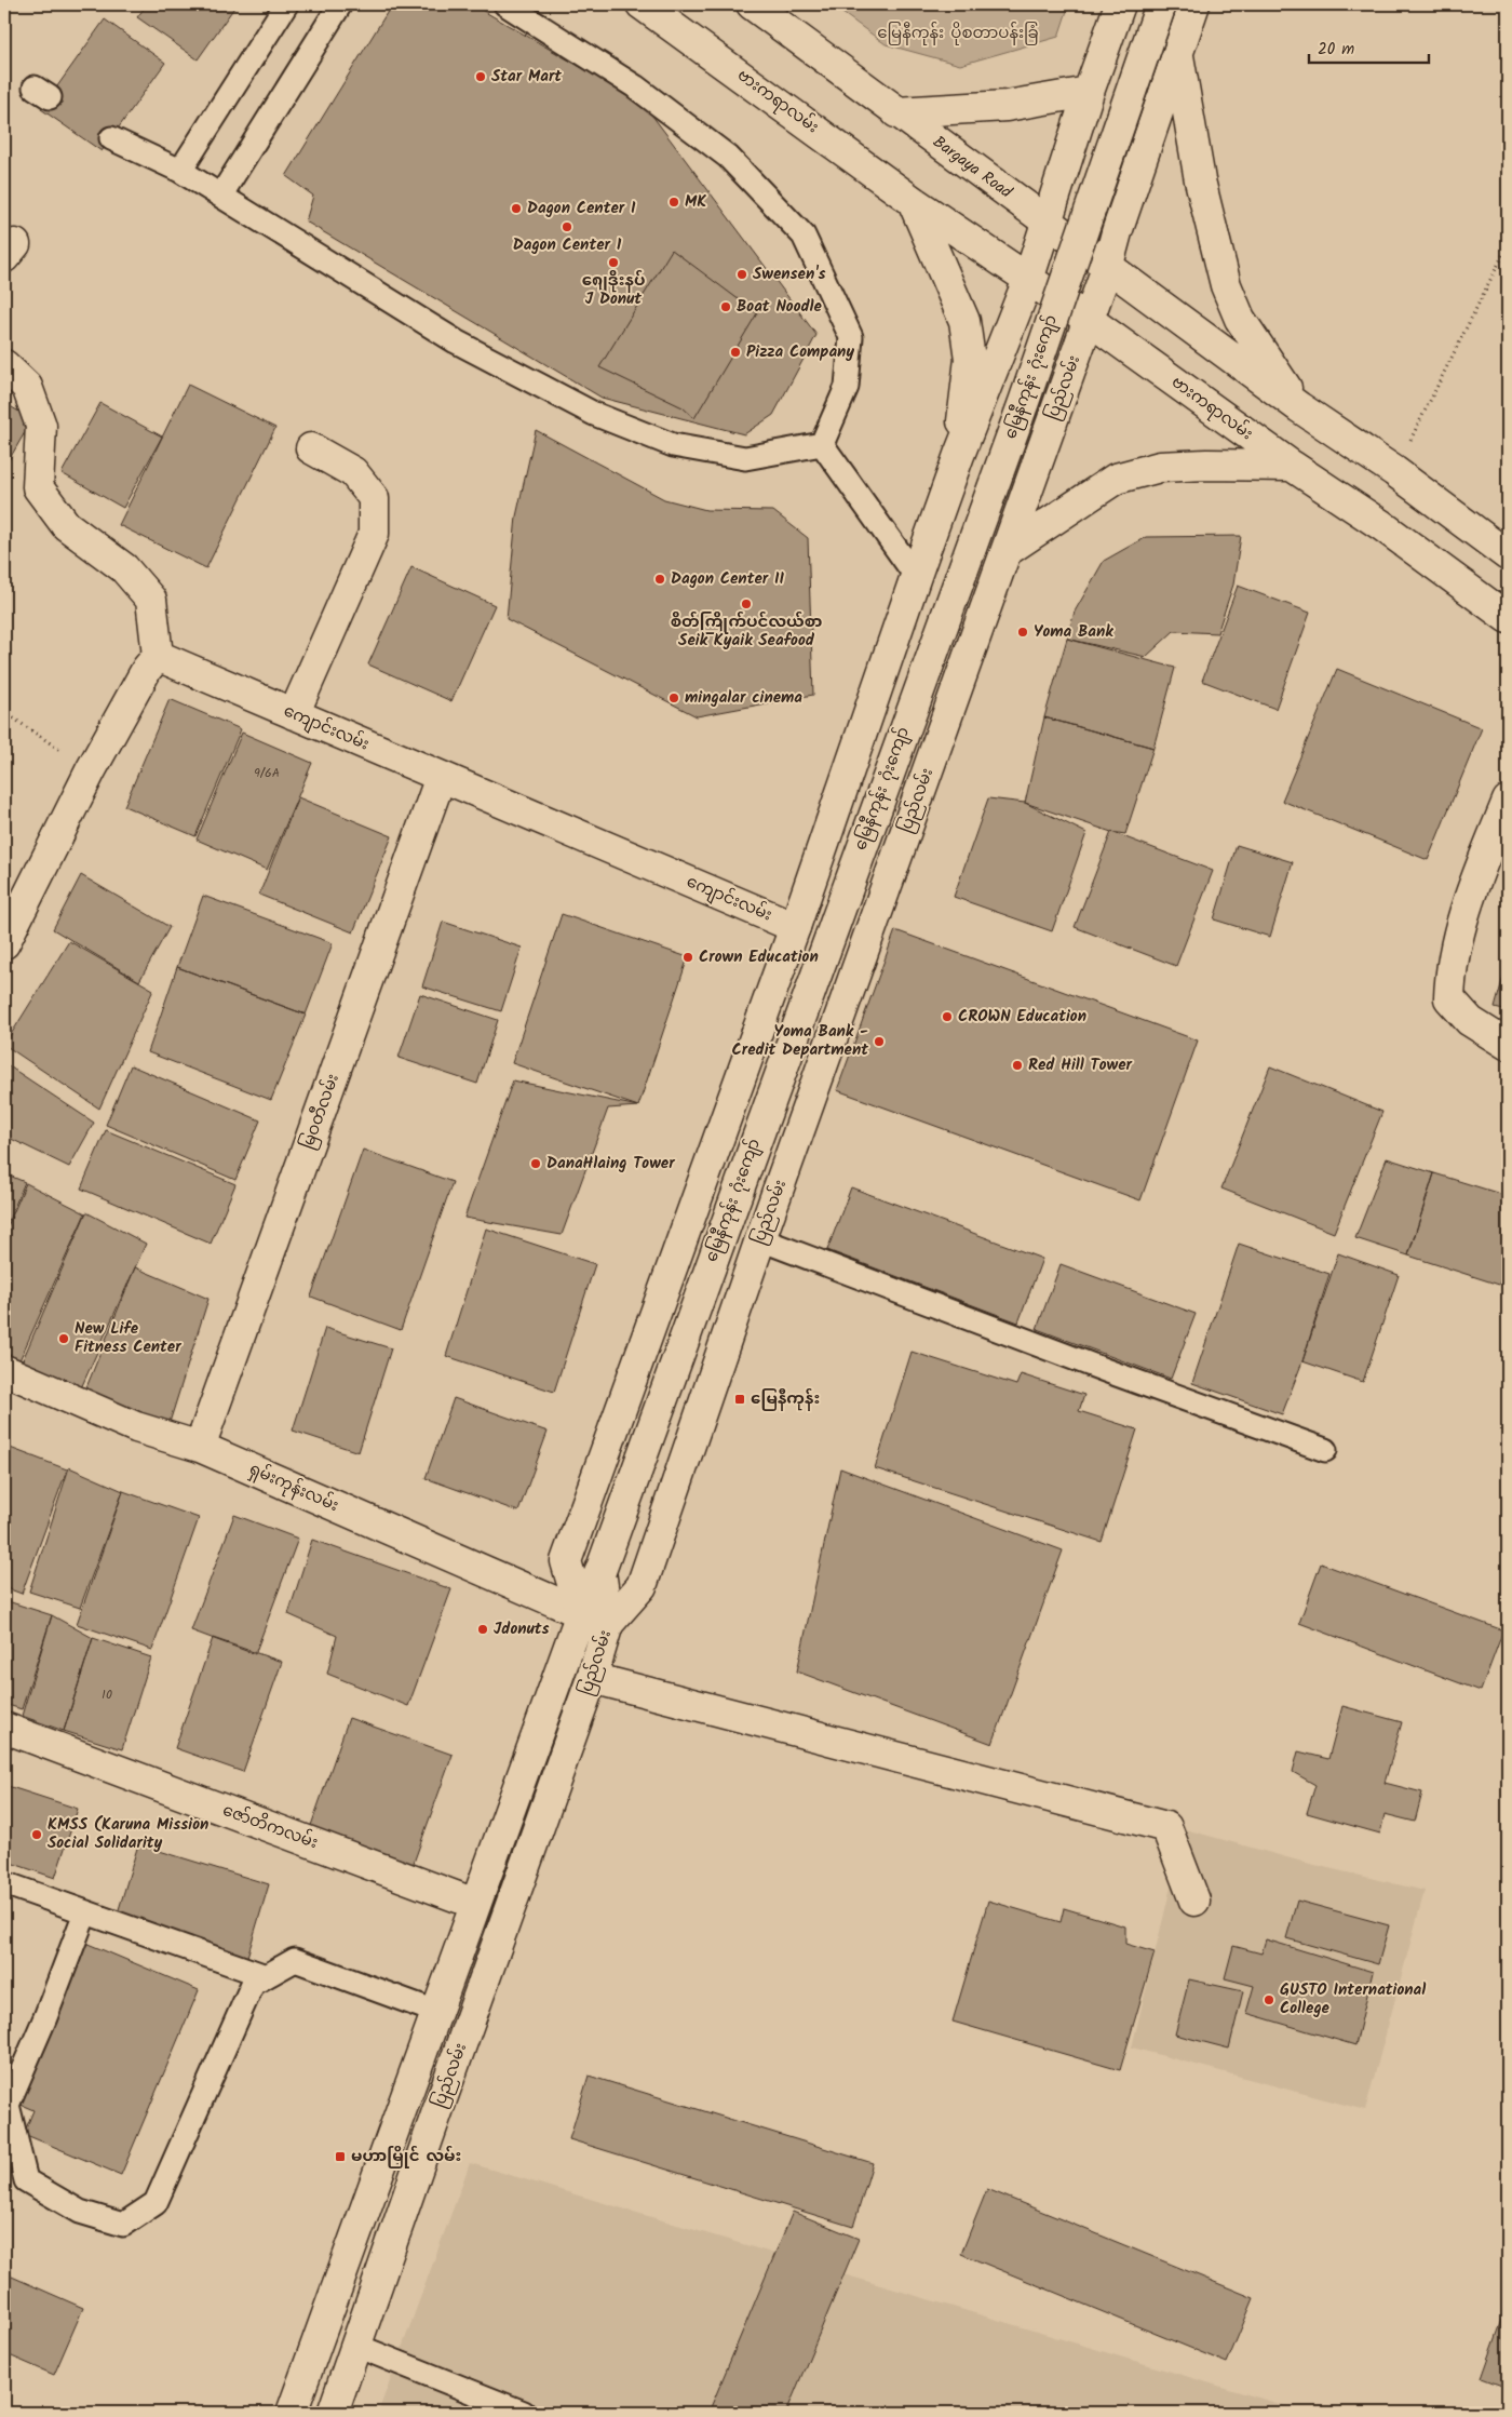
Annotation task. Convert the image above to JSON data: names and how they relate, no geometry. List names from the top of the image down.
{
  "streets": {
    "main road": [
      "ဗားကရာလမ်း",
      "Bargaya Road",
      "မြေနီကုန်း ဂုံးကျော်",
      "ပြည်လမ်း",
      "ကျောင်းလမ်း",
      "မြဝတီလမ်း",
      "ရှမ်းကုန်းလမ်း",
      "ဇော်တိကလမ်း"
    ]
  },
  "crossings": [
    ["ဗားကရာလမ်း", "ပြည်လမ်း"],
    ["Bargaya Road", "ပြည်လမ်း"],
    ["မြေနီကုန်း ဂုံးကျော်", "ပြည်လမ်း"],
    ["မြေနီကုန်း ဂုံးကျော်", "ရှမ်းကုန်းလမ်း"],
    ["ပြည်လမ်း", "ကျောင်းလမ်း"],
    ["ပြည်လမ်း", "ရှမ်းကုန်းလမ်း"],
    ["ပြည်လမ်း", "ဇော်တိကလမ်း"],
    ["ကျောင်းလမ်း", "မြဝတီလမ်း"],
    ["မြဝတီလမ်း", "ရှမ်းကုန်းလမ်း"]
  ],
  "parks": ["မြေနီကုန်း ပိုစတာပန်းခြံ"],
  "places": {
    "other": [
      "Star Mart",
      "MK",
      "Dagon Center I",
      "Dagon Center 1",
      "၈ျေဒိုးနပ် J Donut",
      "Swensen's",
      "Boat Noodle",
      "Pizza Company",
      "Dagon Center II",
      "စိတ်ကြိုက်ပင်လယ်စာ Seik Kyaik Seafood",
      "Yoma Bank",
      "mingalar cinema",
      "Crown Education",
      "CROWN Education",
      "Yoma Bank - Credit Department",
      "Red Hill Tower",
      "DanaHlaing Tower",
      "New Life Fitness Center",
      "Jdonuts",
      "KMSS (Karuna Mission Social Solidarity",
      "GUSTO International College"
    ],
    "transit": ["မြေနီကုန်း", "မဟာမြိုင် လမ်း"]
  },
  "house_numbers": ["9/6A", "10"],
  "scale_bar": "20 m"
}
